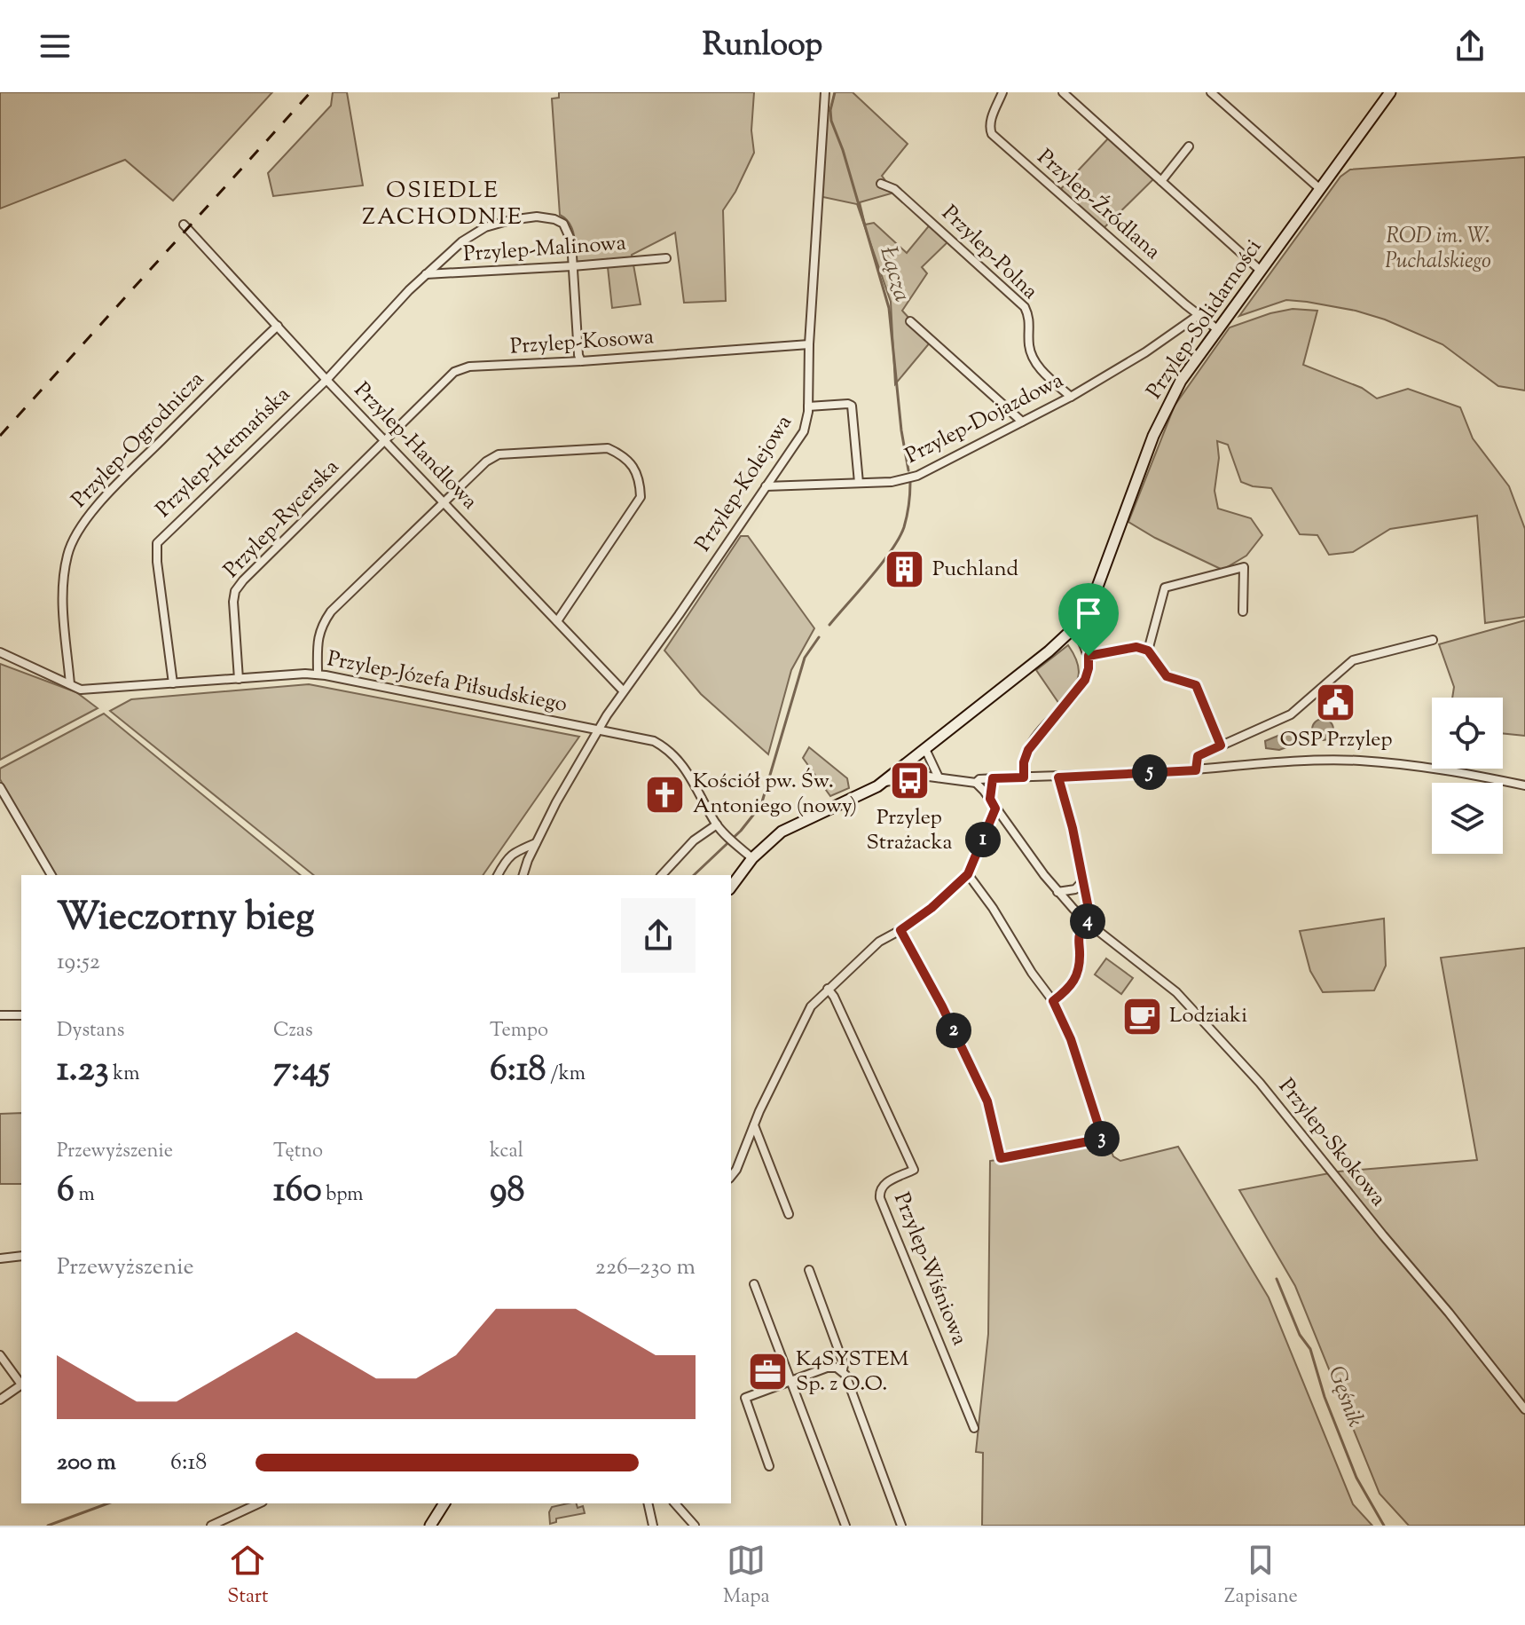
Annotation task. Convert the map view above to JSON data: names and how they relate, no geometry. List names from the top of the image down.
{
  "streets": {
    "main road": ["Przylep-Solidarności"],
    "street": [
      "Przylep-Źródlana",
      "Przylep-Malinowa",
      "Przylep-Polna",
      "Przylep-Kosowa",
      "Przylep-Dojazdowa",
      "Przylep-Ogrodnicza",
      "Przylep-Handlowa",
      "Przylep-Hetmańska",
      "Przylep-Kolejowa",
      "Przylep-Rycerska",
      "Przylep-Józefa Piłsudskiego",
      "Przylep-Skokowa",
      "Przylep-Wiśniowa"
    ]
  },
  "crossings": [
    ["Przylep-Źródlana", "Przylep-Solidarności"],
    ["Przylep-Źródlana", "Przylep-Dojazdowa"],
    ["Przylep-Polna", "Przylep-Dojazdowa"],
    ["Przylep-Solidarności", "Przylep-Józefa Piłsudskiego"],
    ["Przylep-Kosowa", "Przylep-Handlowa"],
    ["Przylep-Kosowa", "Przylep-Kolejowa"],
    ["Przylep-Kosowa", "Przylep-Rycerska"],
    ["Przylep-Dojazdowa", "Przylep-Kolejowa"],
    ["Przylep-Ogrodnicza", "Przylep-Handlowa"],
    ["Przylep-Ogrodnicza", "Przylep-Józefa Piłsudskiego"],
    ["Przylep-Handlowa", "Przylep-Hetmańska"],
    ["Przylep-Handlowa", "Przylep-Kolejowa"],
    ["Przylep-Handlowa", "Przylep-Rycerska"],
    ["Przylep-Hetmańska", "Przylep-Józefa Piłsudskiego"],
    ["Przylep-Kolejowa", "Przylep-Józefa Piłsudskiego"],
    ["Przylep-Rycerska", "Przylep-Józefa Piłsudskiego"]
  ],
  "districts": ["OSIEDLE ZACHODNIE"],
  "water": ["Łącza", "Gęśnik"],
  "parks": ["ROD im. W. Puchalskiego"],
  "places": {
    "building": ["Puchland"],
    "public building": ["OSP Przylep"],
    "bus stop": ["Przylep Strażacka"],
    "church": ["Kościół pw. Św. Antoniego (nowy)"],
    "cafe": ["Lodziaki"],
    "office": ["K4SYSTEM Sp. z O.O."]
  },
  "page": {
    "header": "Runloop",
    "pins": [
      "5",
      "1",
      "4",
      "2",
      "3"
    ],
    "heading": ["Wieczorny bieg", "19:52"],
    "stats": [
      ["Dystans", "1.23 km"],
      ["Czas", "7:45"],
      ["Tempo", "6:18 /km"],
      ["Przewyższenie", "6 m"],
      ["Tętno", "160 bpm"],
      ["kcal", "98"]
    ],
    "chart": ["Przewyższenie", "226–230 m"],
    "list": [
      {
        "name": "200 m",
        "note": "6:18"
      }
    ],
    "tabs": ["Start", "Mapa", "Zapisane"]
  }
}
